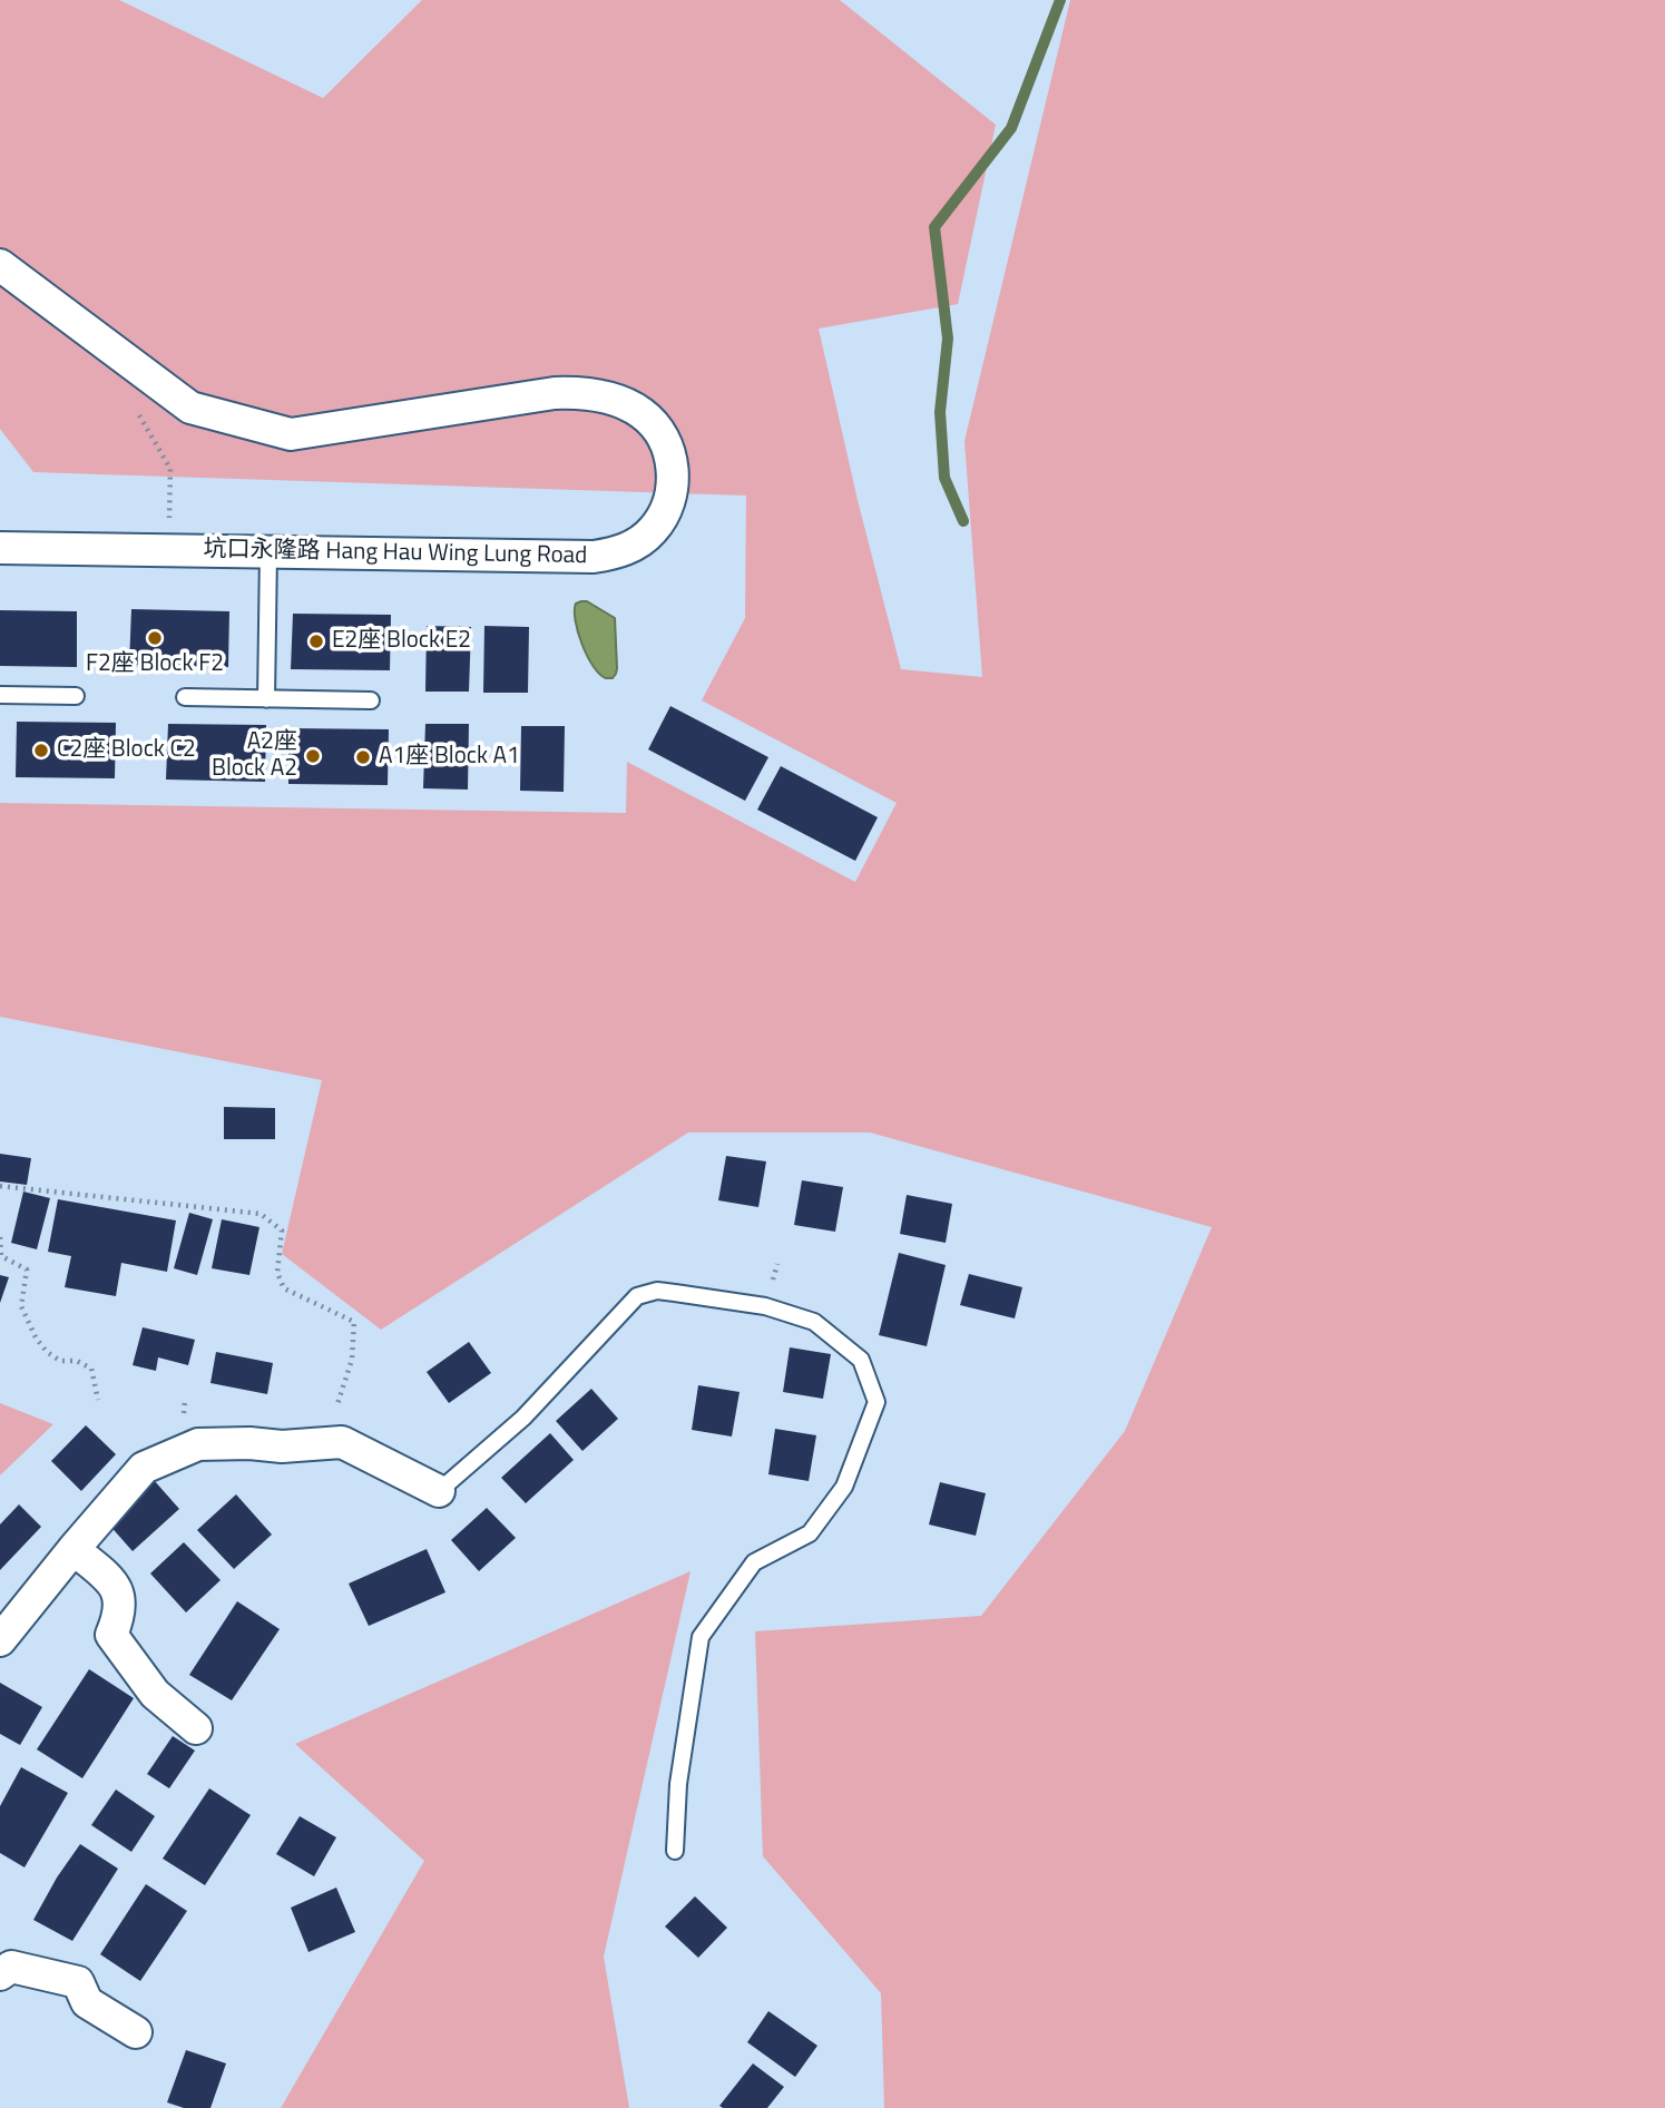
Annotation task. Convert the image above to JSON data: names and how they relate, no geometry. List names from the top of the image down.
{
  "streets": {
    "street": ["坑口永隆路 Hang Hau Wing Lung Road"]
  },
  "places": [
    "F2座 Block F2",
    "E2座 Block E2",
    "C2座 Block C2",
    "A2座 Block A2",
    "A1座 Block A1"
  ]
}
